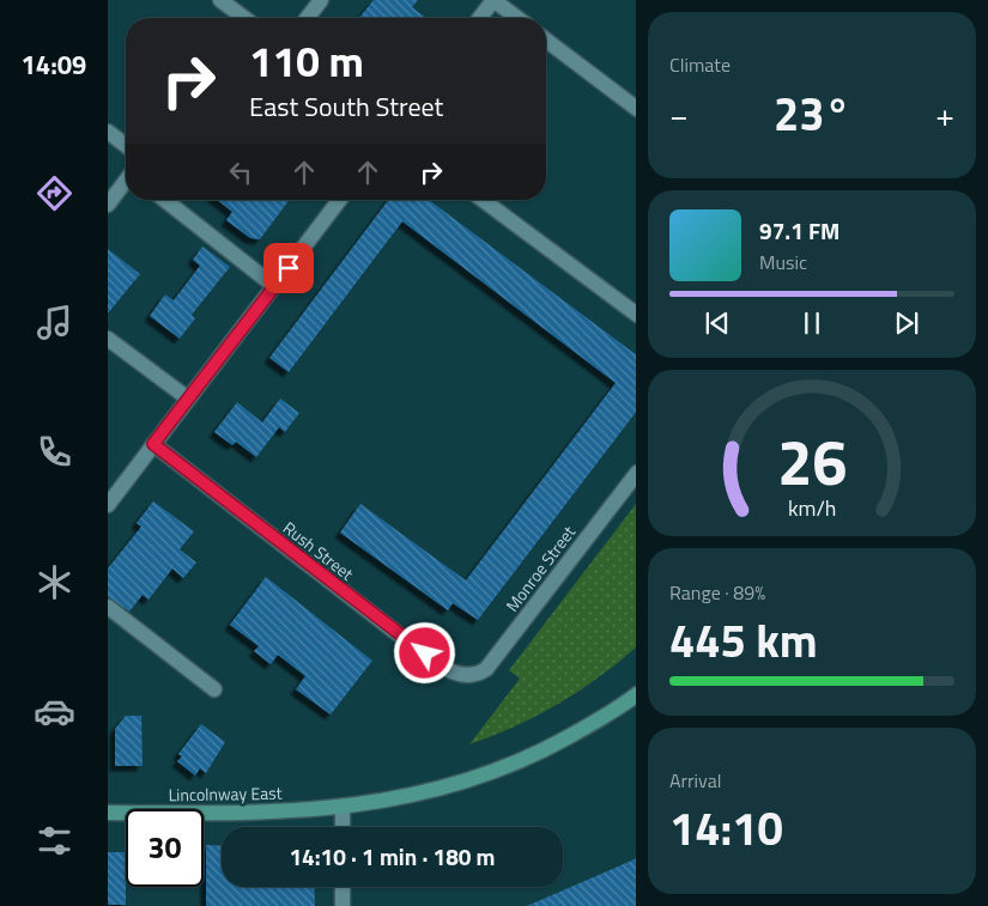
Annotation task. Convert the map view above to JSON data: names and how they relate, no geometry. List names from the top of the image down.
{
  "streets": {
    "main road": ["Lincolnway East"],
    "street": ["Rush Street", "Monroe Street"]
  },
  "crossings": [
    ["Rush Street", "Monroe Street"]
  ],
  "page": {
    "tabs": "14:09",
    "tile": [
      "Climate",
      ["Range · 89%", "445 km"],
      ["Arrival", "14:10"]
    ],
    "turn": ["110 m", "East South Street"],
    "heat": ["−", "23°", "+"],
    "song": ["97.1 FM", "Music"],
    "limit": "30",
    "trip": "14:10 · 1 min · 180 m",
    "gauge": ["26", "km/h"]
  }
}
